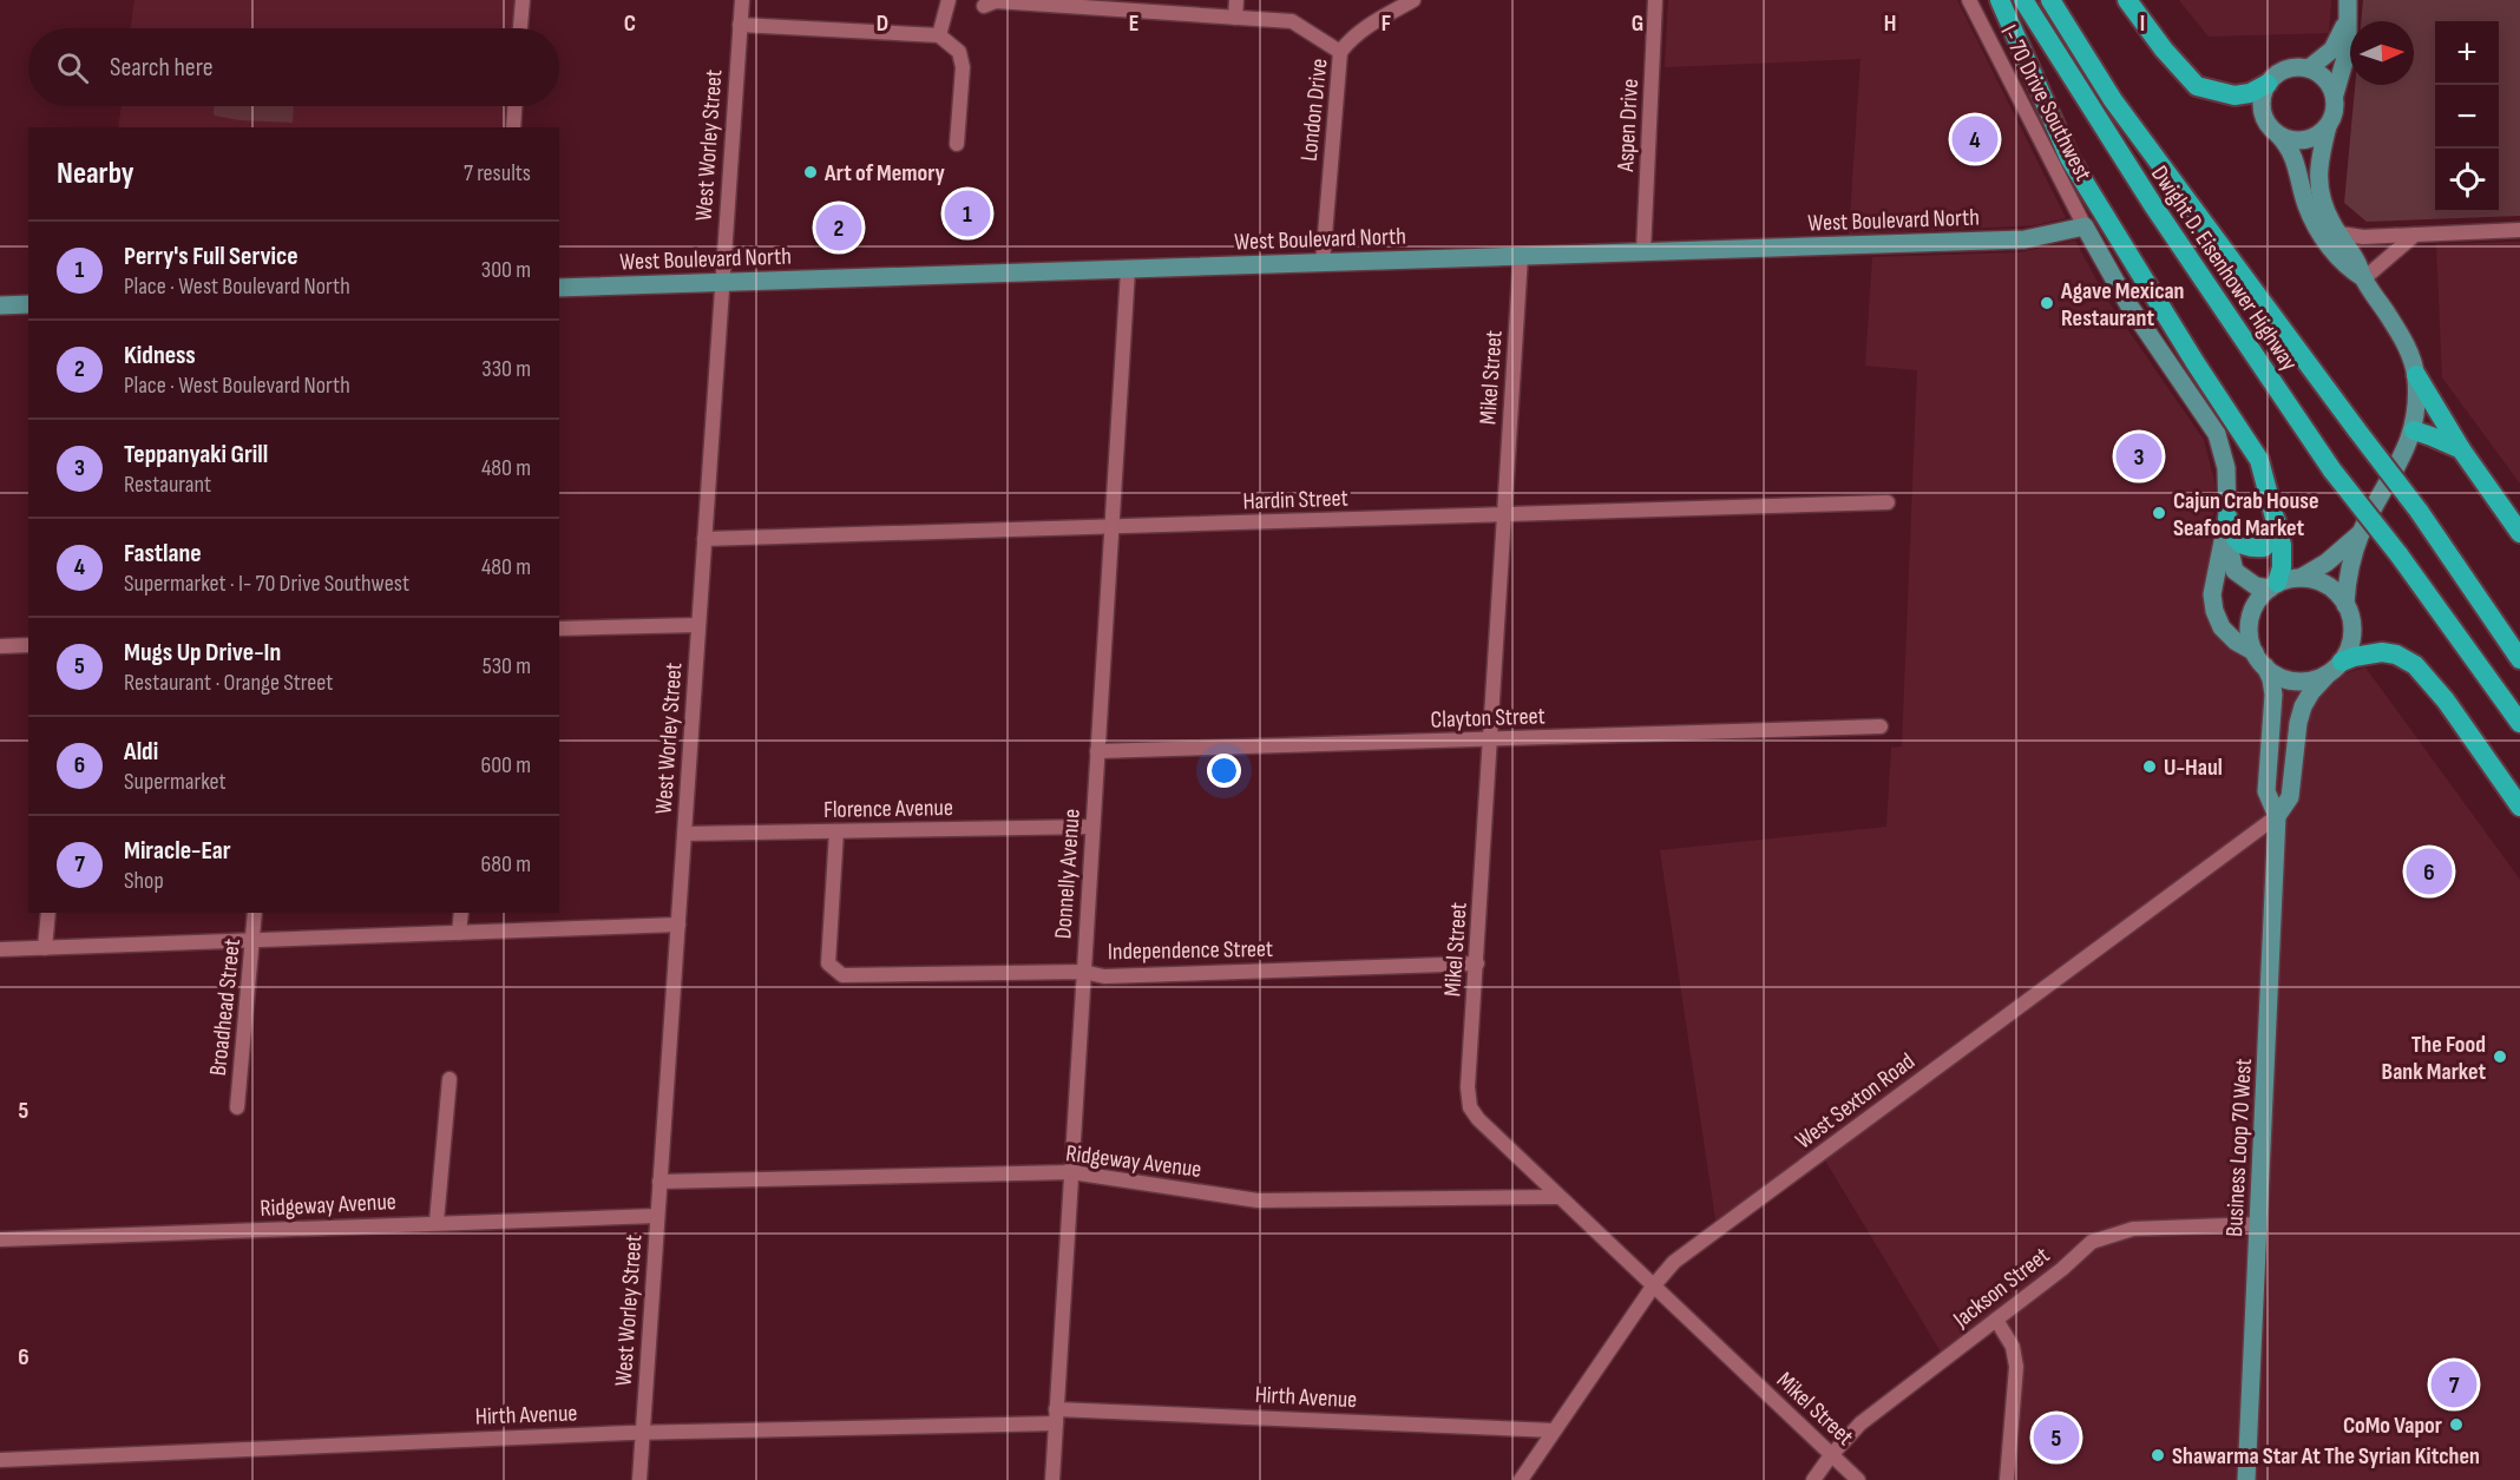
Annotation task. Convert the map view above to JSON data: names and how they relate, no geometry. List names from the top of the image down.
{
  "streets": {
    "highway": ["Dwight D. Eisenhower Highway"],
    "main road": ["West Boulevard North", "Business Loop 70 West"],
    "street": [
      "I- 70 Drive Southwest",
      "London Drive",
      "Aspen Drive",
      "West Worley Street",
      "Mikel Street",
      "Hardin Street",
      "Clayton Street",
      "Florence Avenue",
      "Donnelly Avenue",
      "Independence Street",
      "Broadhead Street",
      "West Sexton Road",
      "Ridgeway Avenue",
      "Jackson Street",
      "Hirth Avenue"
    ]
  },
  "crossings": [
    ["I- 70 Drive Southwest", "West Boulevard North"],
    ["London Drive", "West Boulevard North"],
    ["Aspen Drive", "West Boulevard North"],
    ["West Worley Street", "West Boulevard North"],
    ["West Worley Street", "Hardin Street"],
    ["West Worley Street", "Florence Avenue"],
    ["West Worley Street", "Ridgeway Avenue"],
    ["West Worley Street", "Hirth Avenue"],
    ["West Boulevard North", "Mikel Street"],
    ["West Boulevard North", "Donnelly Avenue"],
    ["Mikel Street", "Hardin Street"],
    ["Mikel Street", "Clayton Street"],
    ["Mikel Street", "Independence Street"],
    ["Mikel Street", "West Sexton Road"],
    ["Mikel Street", "Ridgeway Avenue"],
    ["Mikel Street", "Jackson Street"],
    ["Hardin Street", "Donnelly Avenue"],
    ["Clayton Street", "Donnelly Avenue"],
    ["Florence Avenue", "Donnelly Avenue"],
    ["Florence Avenue", "Independence Street"],
    ["Donnelly Avenue", "Independence Street"],
    ["Donnelly Avenue", "Ridgeway Avenue"],
    ["Donnelly Avenue", "Hirth Avenue"],
    ["West Sexton Road", "Business Loop 70 West"],
    ["West Sexton Road", "Hirth Avenue"],
    ["Business Loop 70 West", "Jackson Street"]
  ],
  "places": [
    "Art of Memory",
    "Agave Mexican Restaurant",
    "Cajun Crab House Seafood Market",
    "U-Haul",
    "The Food Bank Market",
    "CoMo Vapor",
    "Shawarma Star At The Syrian Kitchen"
  ],
  "north": "right",
  "page": {
    "map_buttons": ["+", "−"],
    "search": "Search here",
    "pins": [
      "4",
      "1",
      "2",
      "3",
      "6",
      "7",
      "5"
    ],
    "heading": ["Nearby", "7 results"],
    "list": [
      {
        "mark": "1",
        "name": "Perry's Full Service",
        "note": "Place · West Boulevard North",
        "value": "300 m"
      },
      {
        "mark": "2",
        "name": "Kidness",
        "note": "Place · West Boulevard North",
        "value": "330 m"
      },
      {
        "mark": "3",
        "name": "Teppanyaki Grill",
        "note": "Restaurant",
        "value": "480 m"
      },
      {
        "mark": "4",
        "name": "Fastlane",
        "note": "Supermarket · I- 70 Drive Southwest",
        "value": "480 m"
      },
      {
        "mark": "5",
        "name": "Mugs Up Drive-In",
        "note": "Restaurant · Orange Street",
        "value": "530 m"
      },
      {
        "mark": "6",
        "name": "Aldi",
        "note": "Supermarket",
        "value": "600 m"
      },
      {
        "mark": "7",
        "name": "Miracle-Ear",
        "note": "Shop",
        "value": "680 m"
      }
    ]
  },
  "grid": {
    "columns": [
      "C",
      "D",
      "E",
      "F",
      "G",
      "H",
      "I"
    ],
    "rows": ["5", "6"]
  }
}
